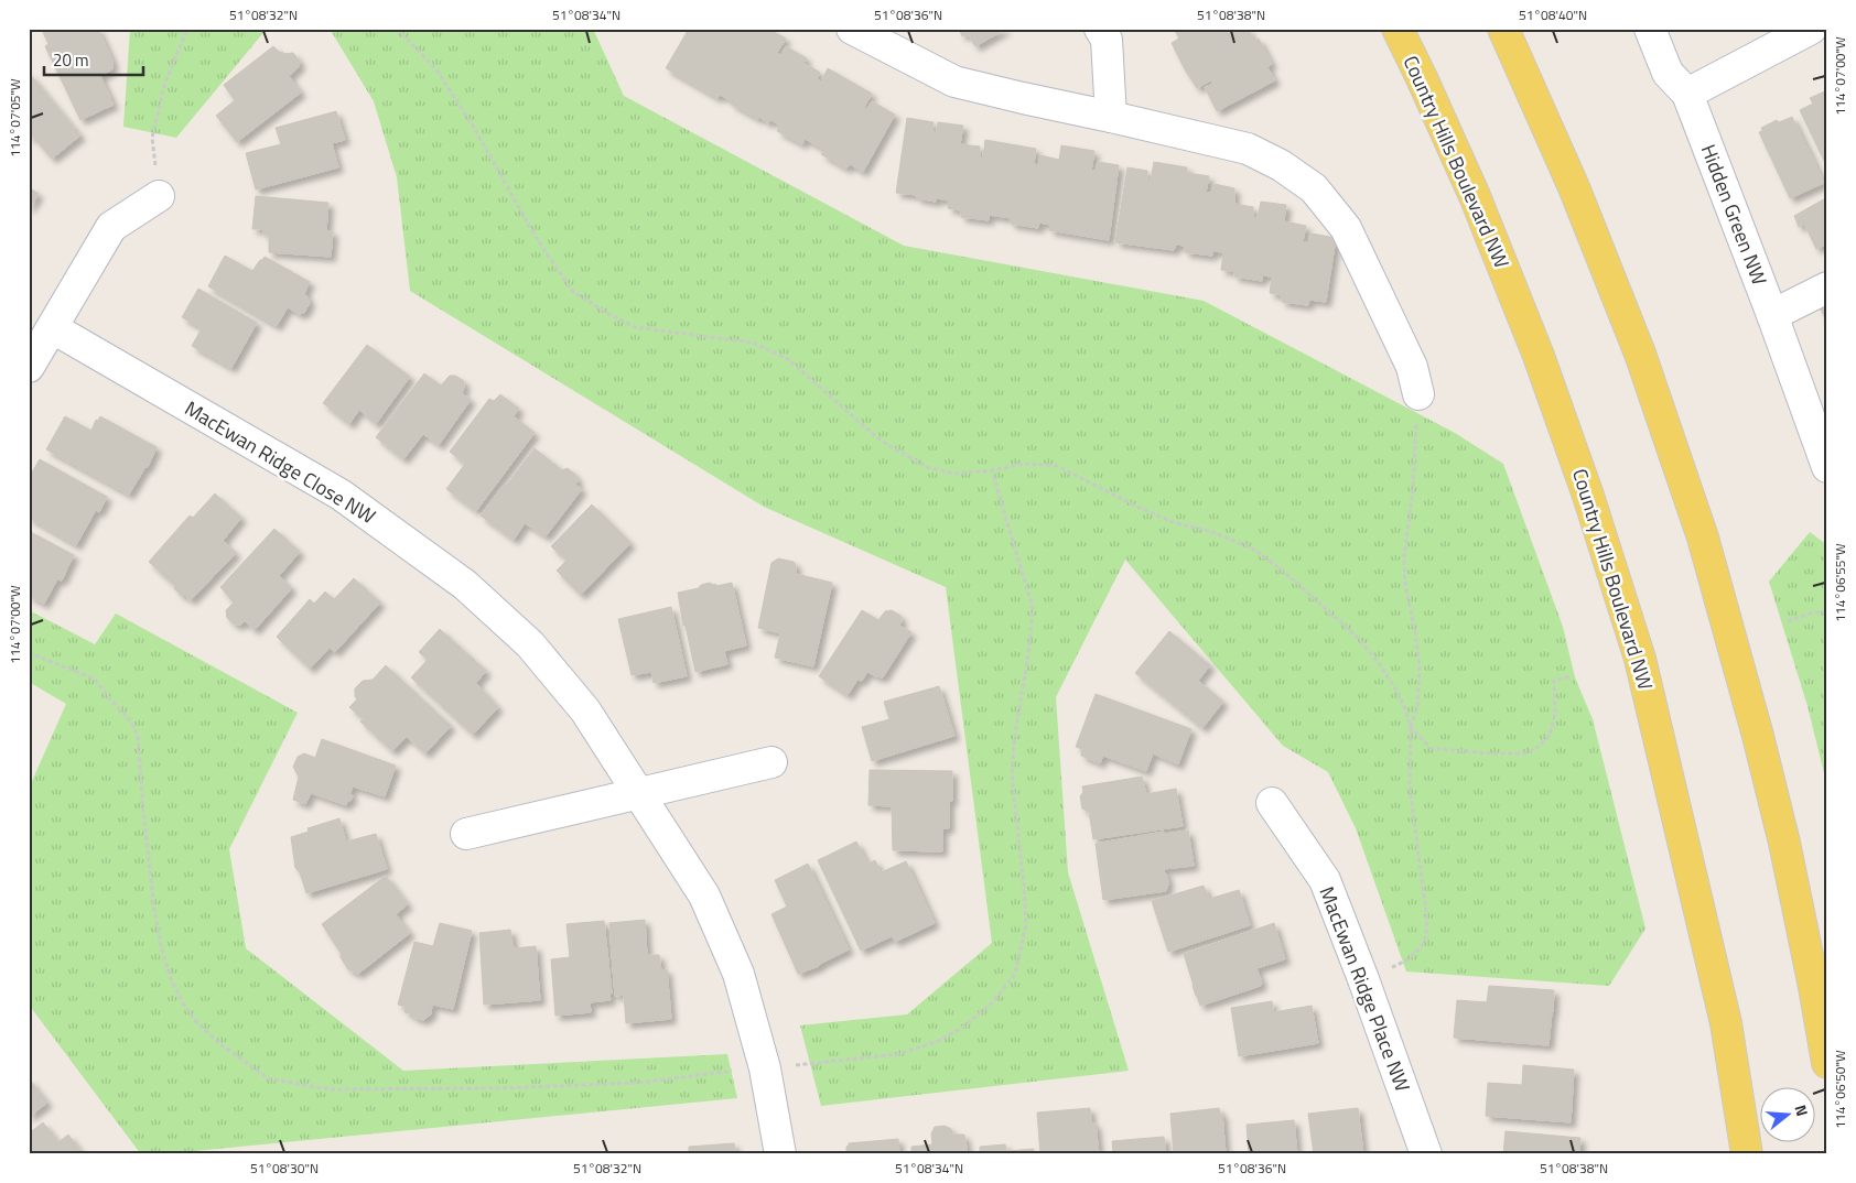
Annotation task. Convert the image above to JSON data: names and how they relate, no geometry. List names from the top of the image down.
{
  "streets": {
    "main road": ["Country Hills Boulevard NW"],
    "street": ["Hidden Green NW", "MacEwan Ridge Close NW", "MacEwan Ridge Place NW"]
  },
  "scale_bar": "20 m",
  "north": "right",
  "coordinates": [
    "51°08'32\"N",
    "51°08'34\"N",
    "51°08'36\"N",
    "51°08'38\"N",
    "51°08'40\"N",
    "114°07'00\"W",
    "114°07'05\"W",
    "114°06'55\"W",
    "114°06'50\"W",
    "51°08'30\"N"
  ]
}
